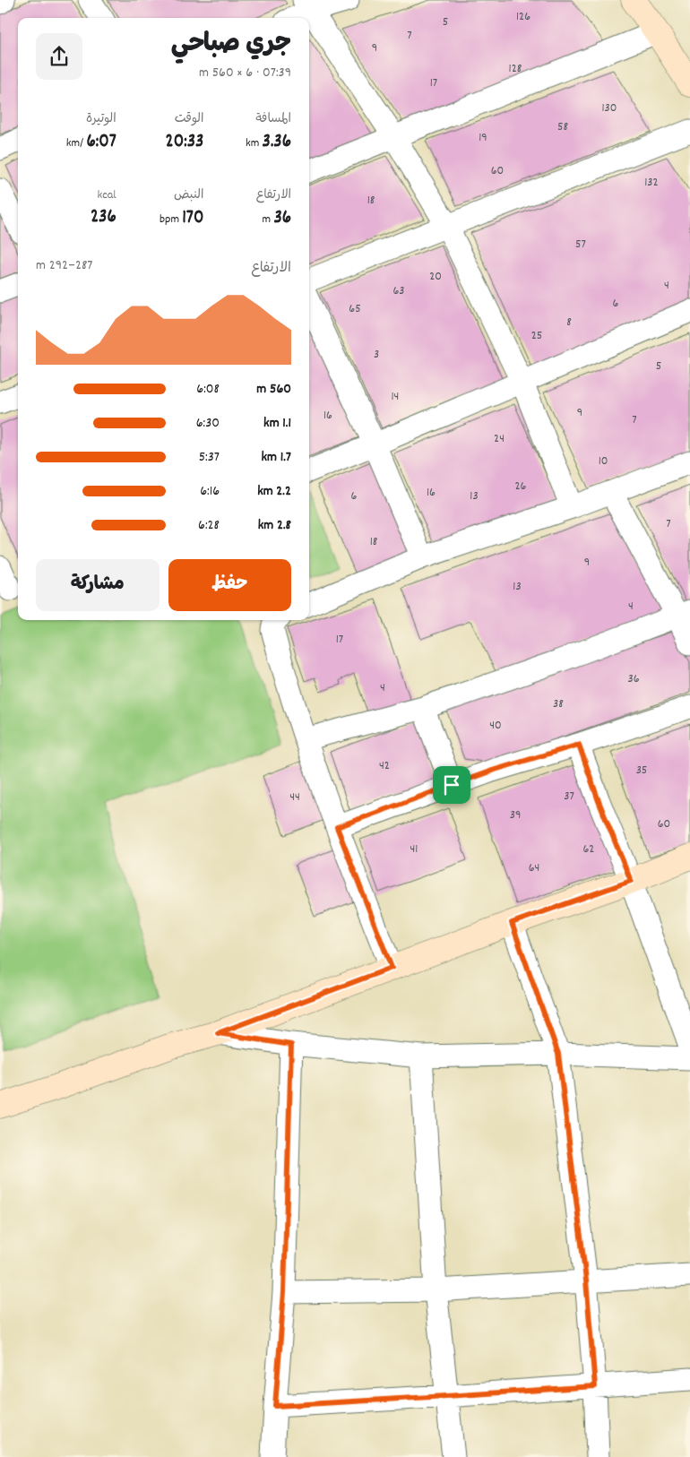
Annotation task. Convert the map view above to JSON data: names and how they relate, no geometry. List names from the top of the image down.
{
  "house_numbers": [
    "126",
    "5",
    "7",
    "9",
    "128",
    "17",
    "130",
    "58",
    "19",
    "60",
    "132",
    "18",
    "57",
    "20",
    "4",
    "63",
    "6",
    "65",
    "8",
    "25",
    "3",
    "5",
    "14",
    "9",
    "16",
    "7",
    "24",
    "10",
    "26",
    "16",
    "6",
    "13",
    "7",
    "18",
    "9",
    "13",
    "4",
    "17",
    "36",
    "4",
    "38",
    "40",
    "42",
    "35",
    "37",
    "44",
    "39",
    "60",
    "41",
    "62",
    "64"
  ],
  "page": {
    "heading": ["جري صباحي", "07:39 · 6 × 560 m"],
    "stats": [
      ["المسافة", "3.36 km"],
      ["الوقت", "20:33"],
      ["الوتيرة", "6:07 /km"],
      ["الارتفاع", "36 m"],
      ["النبض", "170 bpm"],
      ["kcal", "236"]
    ],
    "chart": ["الارتفاع", "287–292 m"],
    "list": [
      {
        "name": "560 m",
        "note": "6:08"
      },
      {
        "name": "1.1 km",
        "note": "6:30"
      },
      {
        "name": "1.7 km",
        "note": "5:37"
      },
      {
        "name": "2.2 km",
        "note": "6:16"
      },
      {
        "name": "2.8 km",
        "note": "6:28"
      }
    ],
    "buttons": ["حفظ", "مشاركة"]
  }
}
